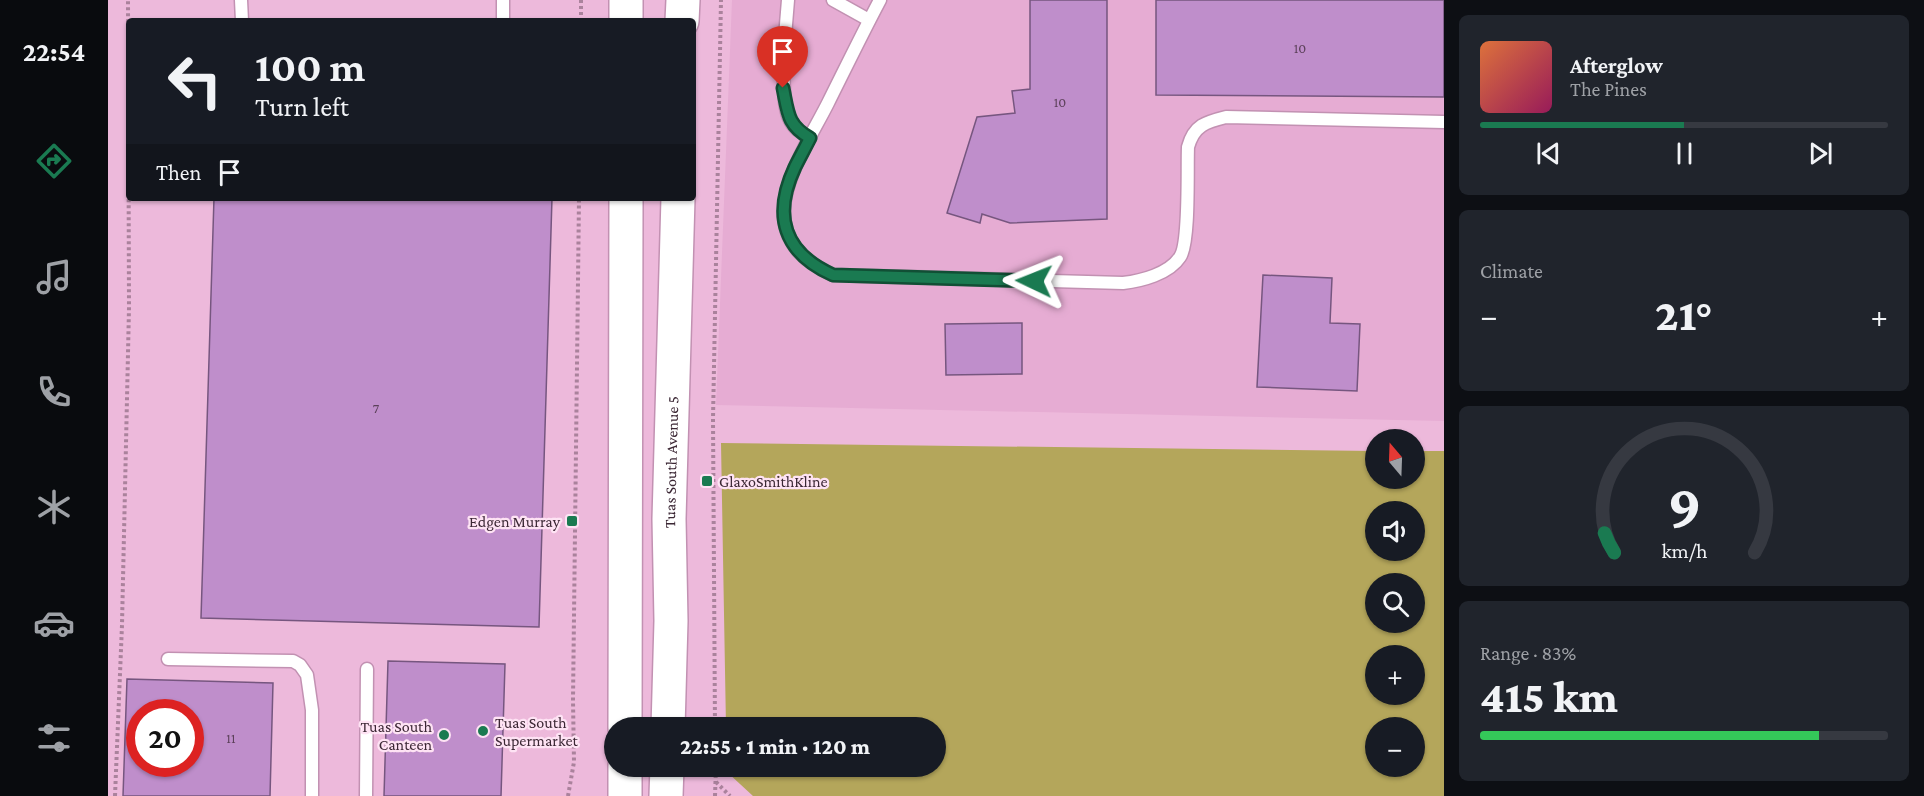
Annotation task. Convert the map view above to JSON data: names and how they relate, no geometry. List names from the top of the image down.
{
  "streets": {
    "main road": ["Tuas South Avenue 5"]
  },
  "places": {
    "transit": ["GlaxoSmithKline", "Edgen Murray"],
    "other": ["Tuas South Supermarket", "Tuas South Canteen"]
  },
  "house_numbers": [
    "10",
    "10",
    "7",
    "11"
  ],
  "north": "top",
  "page": {
    "tabs": "22:54",
    "turn": ["100 m", "Turn left"],
    "song": ["Afterglow", "The Pines"],
    "then": "Then",
    "tile": [
      "Climate",
      ["Range · 83%", "415 km"]
    ],
    "heat": ["−", "21°", "+"],
    "map_buttons": ["+", "−"],
    "limit": "20",
    "trip": "22:55 · 1 min · 120 m",
    "gauge": ["9", "km/h"]
  }
}
